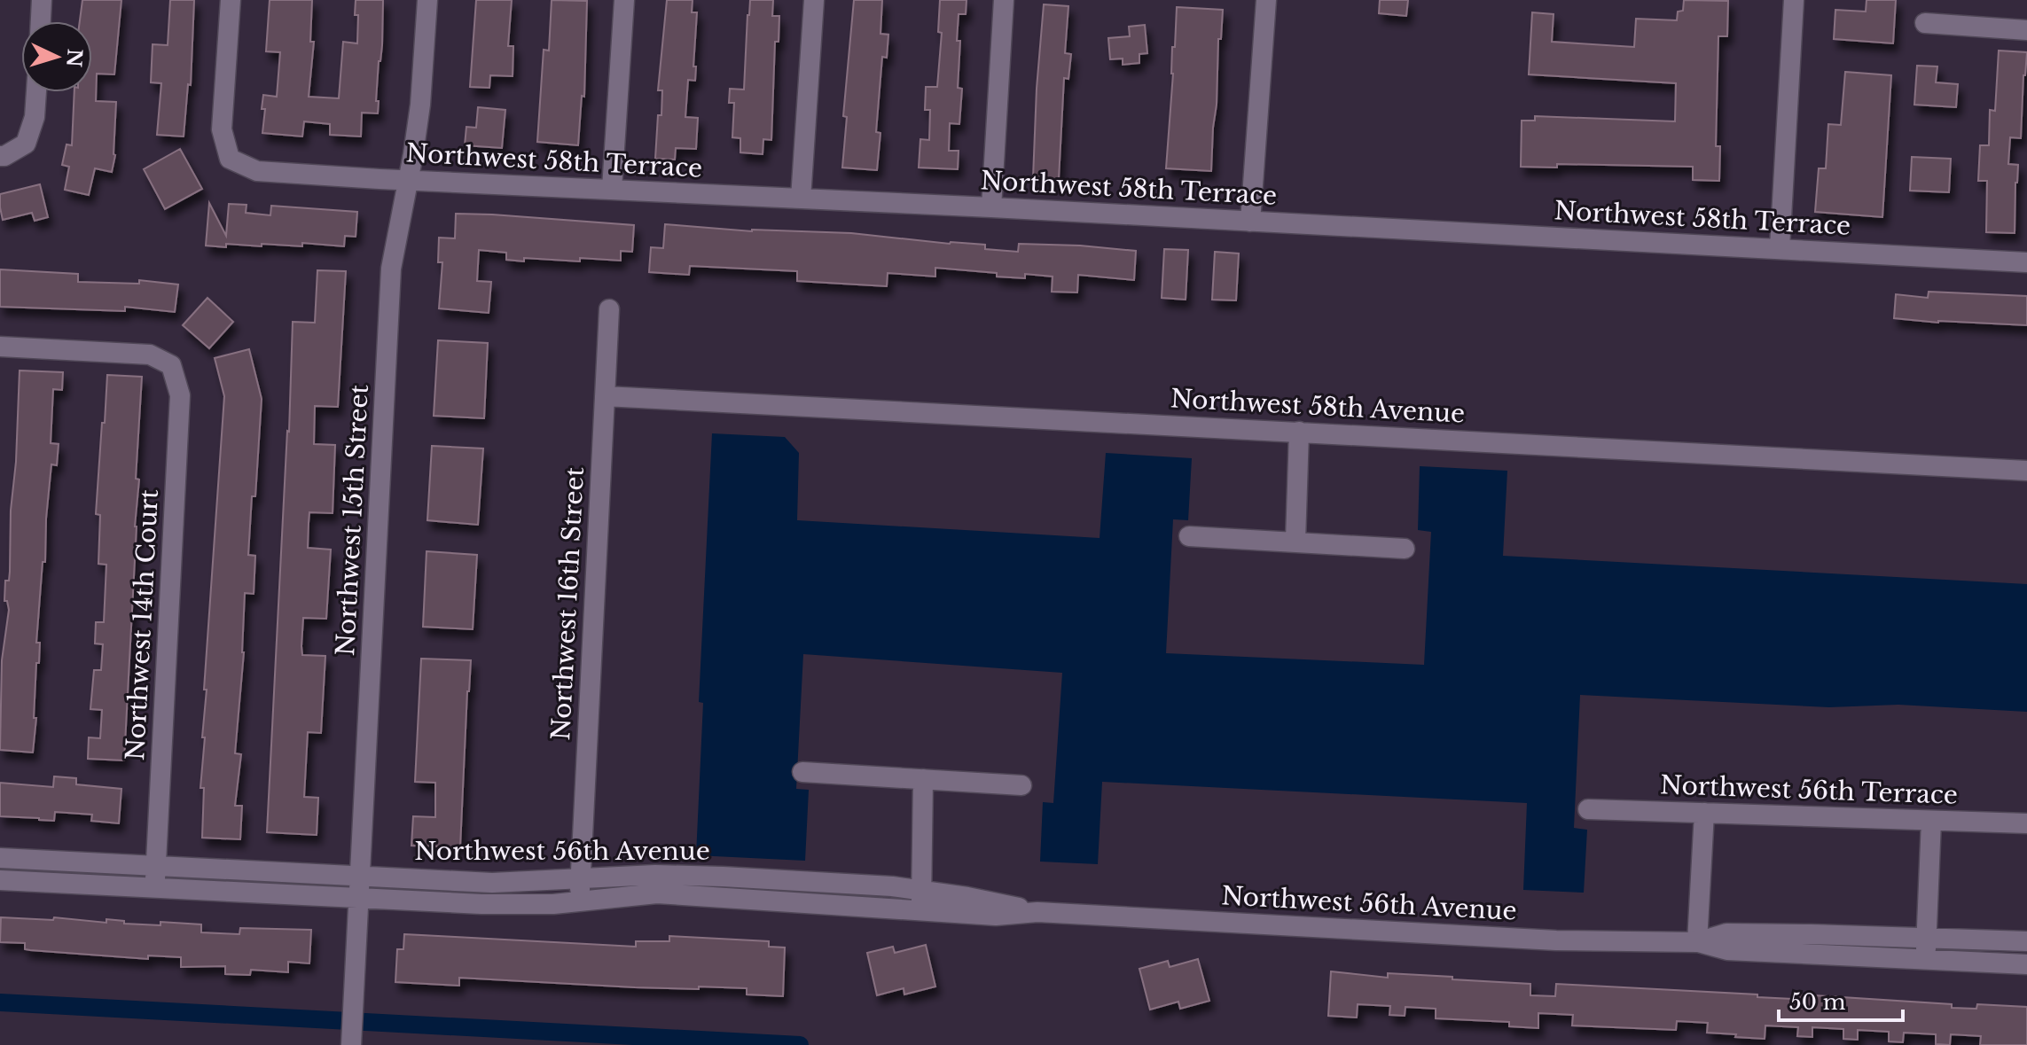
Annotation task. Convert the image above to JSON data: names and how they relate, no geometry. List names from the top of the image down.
{
  "streets": {
    "street": [
      "Northwest 58th Terrace",
      "Northwest 58th Avenue",
      "Northwest 15th Street",
      "Northwest 16th Street",
      "Northwest 14th Court",
      "Northwest 56th Terrace",
      "Northwest 56th Avenue"
    ]
  },
  "crossings": [
    ["Northwest 58th Terrace", "Northwest 15th Street"],
    ["Northwest 58th Avenue", "Northwest 16th Street"],
    ["Northwest 15th Street", "Northwest 56th Avenue"],
    ["Northwest 16th Street", "Northwest 56th Avenue"],
    ["Northwest 14th Court", "Northwest 56th Avenue"]
  ],
  "scale_bar": "50 m",
  "north": "right"
}
